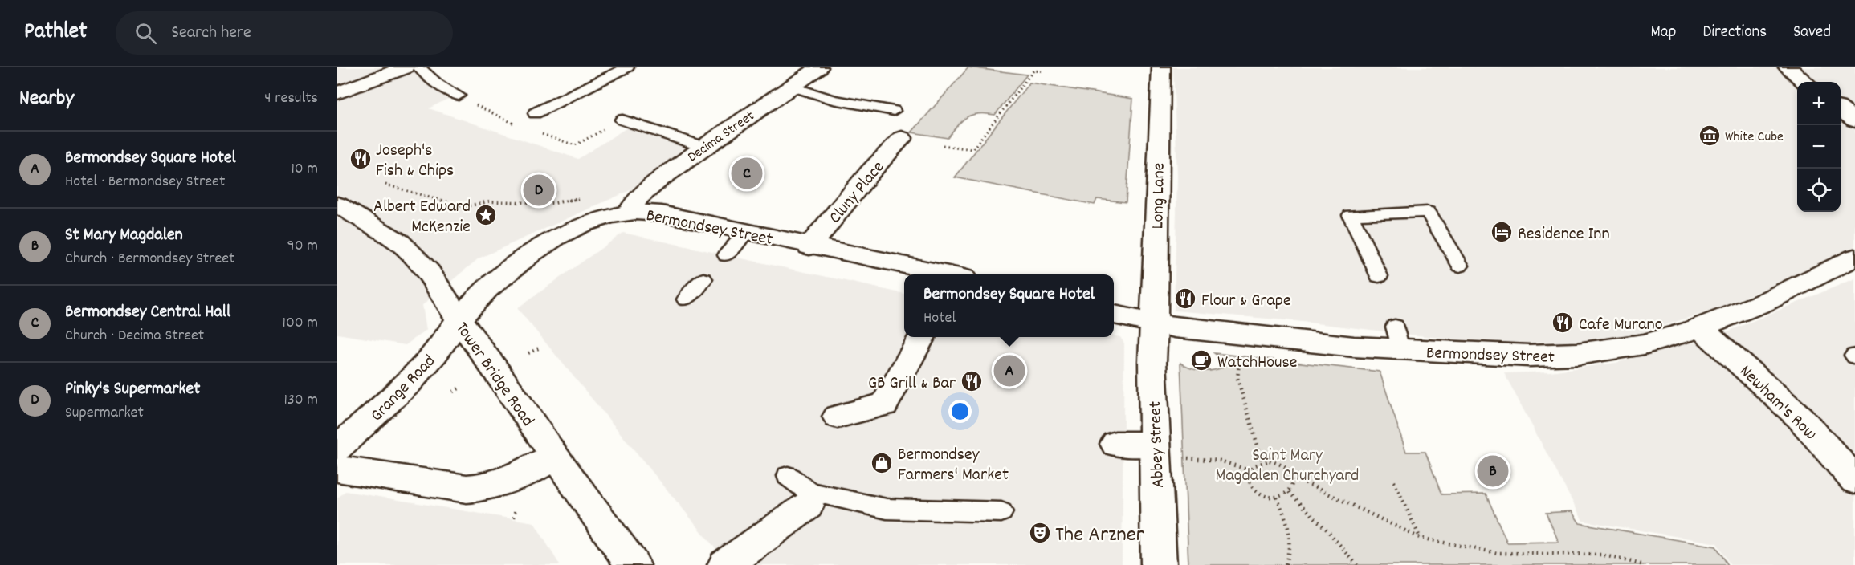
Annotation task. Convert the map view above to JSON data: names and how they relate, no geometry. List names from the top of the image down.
{
  "streets": {
    "main road": [
      "Decima Street",
      "Cluny Place",
      "Long Lane",
      "Bermondsey Street",
      "Tower Bridge Road",
      "Grange Road",
      "Newham's Row",
      "Abbey Street"
    ]
  },
  "crossings": [
    ["Decima Street", "Bermondsey Street"],
    ["Cluny Place", "Bermondsey Street"],
    ["Long Lane", "Bermondsey Street"],
    ["Long Lane", "Abbey Street"],
    ["Bermondsey Street", "Tower Bridge Road"],
    ["Bermondsey Street", "Grange Road"],
    ["Bermondsey Street", "Newham's Row"],
    ["Bermondsey Street", "Abbey Street"],
    ["Tower Bridge Road", "Grange Road"]
  ],
  "parks": ["Saint Mary Magdalen Churchyard"],
  "places": {
    "museum": ["White Cube"],
    "restaurant": [
      "Joseph's Fish & Chips",
      "Flour & Grape",
      "Cafe Murano",
      "GB Grill & Bar"
    ],
    "place": ["Albert Edward McKenzie"],
    "hotel": ["Residence Inn"],
    "cafe": ["WatchHouse"],
    "shop": ["Bermondsey Farmers' Market"],
    "theatre": ["The Arzner"]
  },
  "page": {
    "header": "Pathlet",
    "search": "Search here",
    "nav": ["Map", "Directions", "Saved"],
    "heading": ["Nearby", "4 results"],
    "map_buttons": ["+", "−"],
    "list": [
      {
        "mark": "A",
        "name": "Bermondsey Square Hotel",
        "note": "Hotel · Bermondsey Street",
        "value": "10 m"
      },
      {
        "mark": "B",
        "name": "St Mary Magdalen",
        "note": "Church · Bermondsey Street",
        "value": "90 m"
      },
      {
        "mark": "C",
        "name": "Bermondsey Central Hall",
        "note": "Church · Decima Street",
        "value": "100 m"
      },
      {
        "mark": "D",
        "name": "Pinky's Supermarket",
        "note": "Supermarket",
        "value": "130 m"
      }
    ],
    "pins": [
      "C",
      "D",
      "A",
      "B"
    ],
    "popup": ["Bermondsey Square Hotel", "Hotel"]
  }
}
